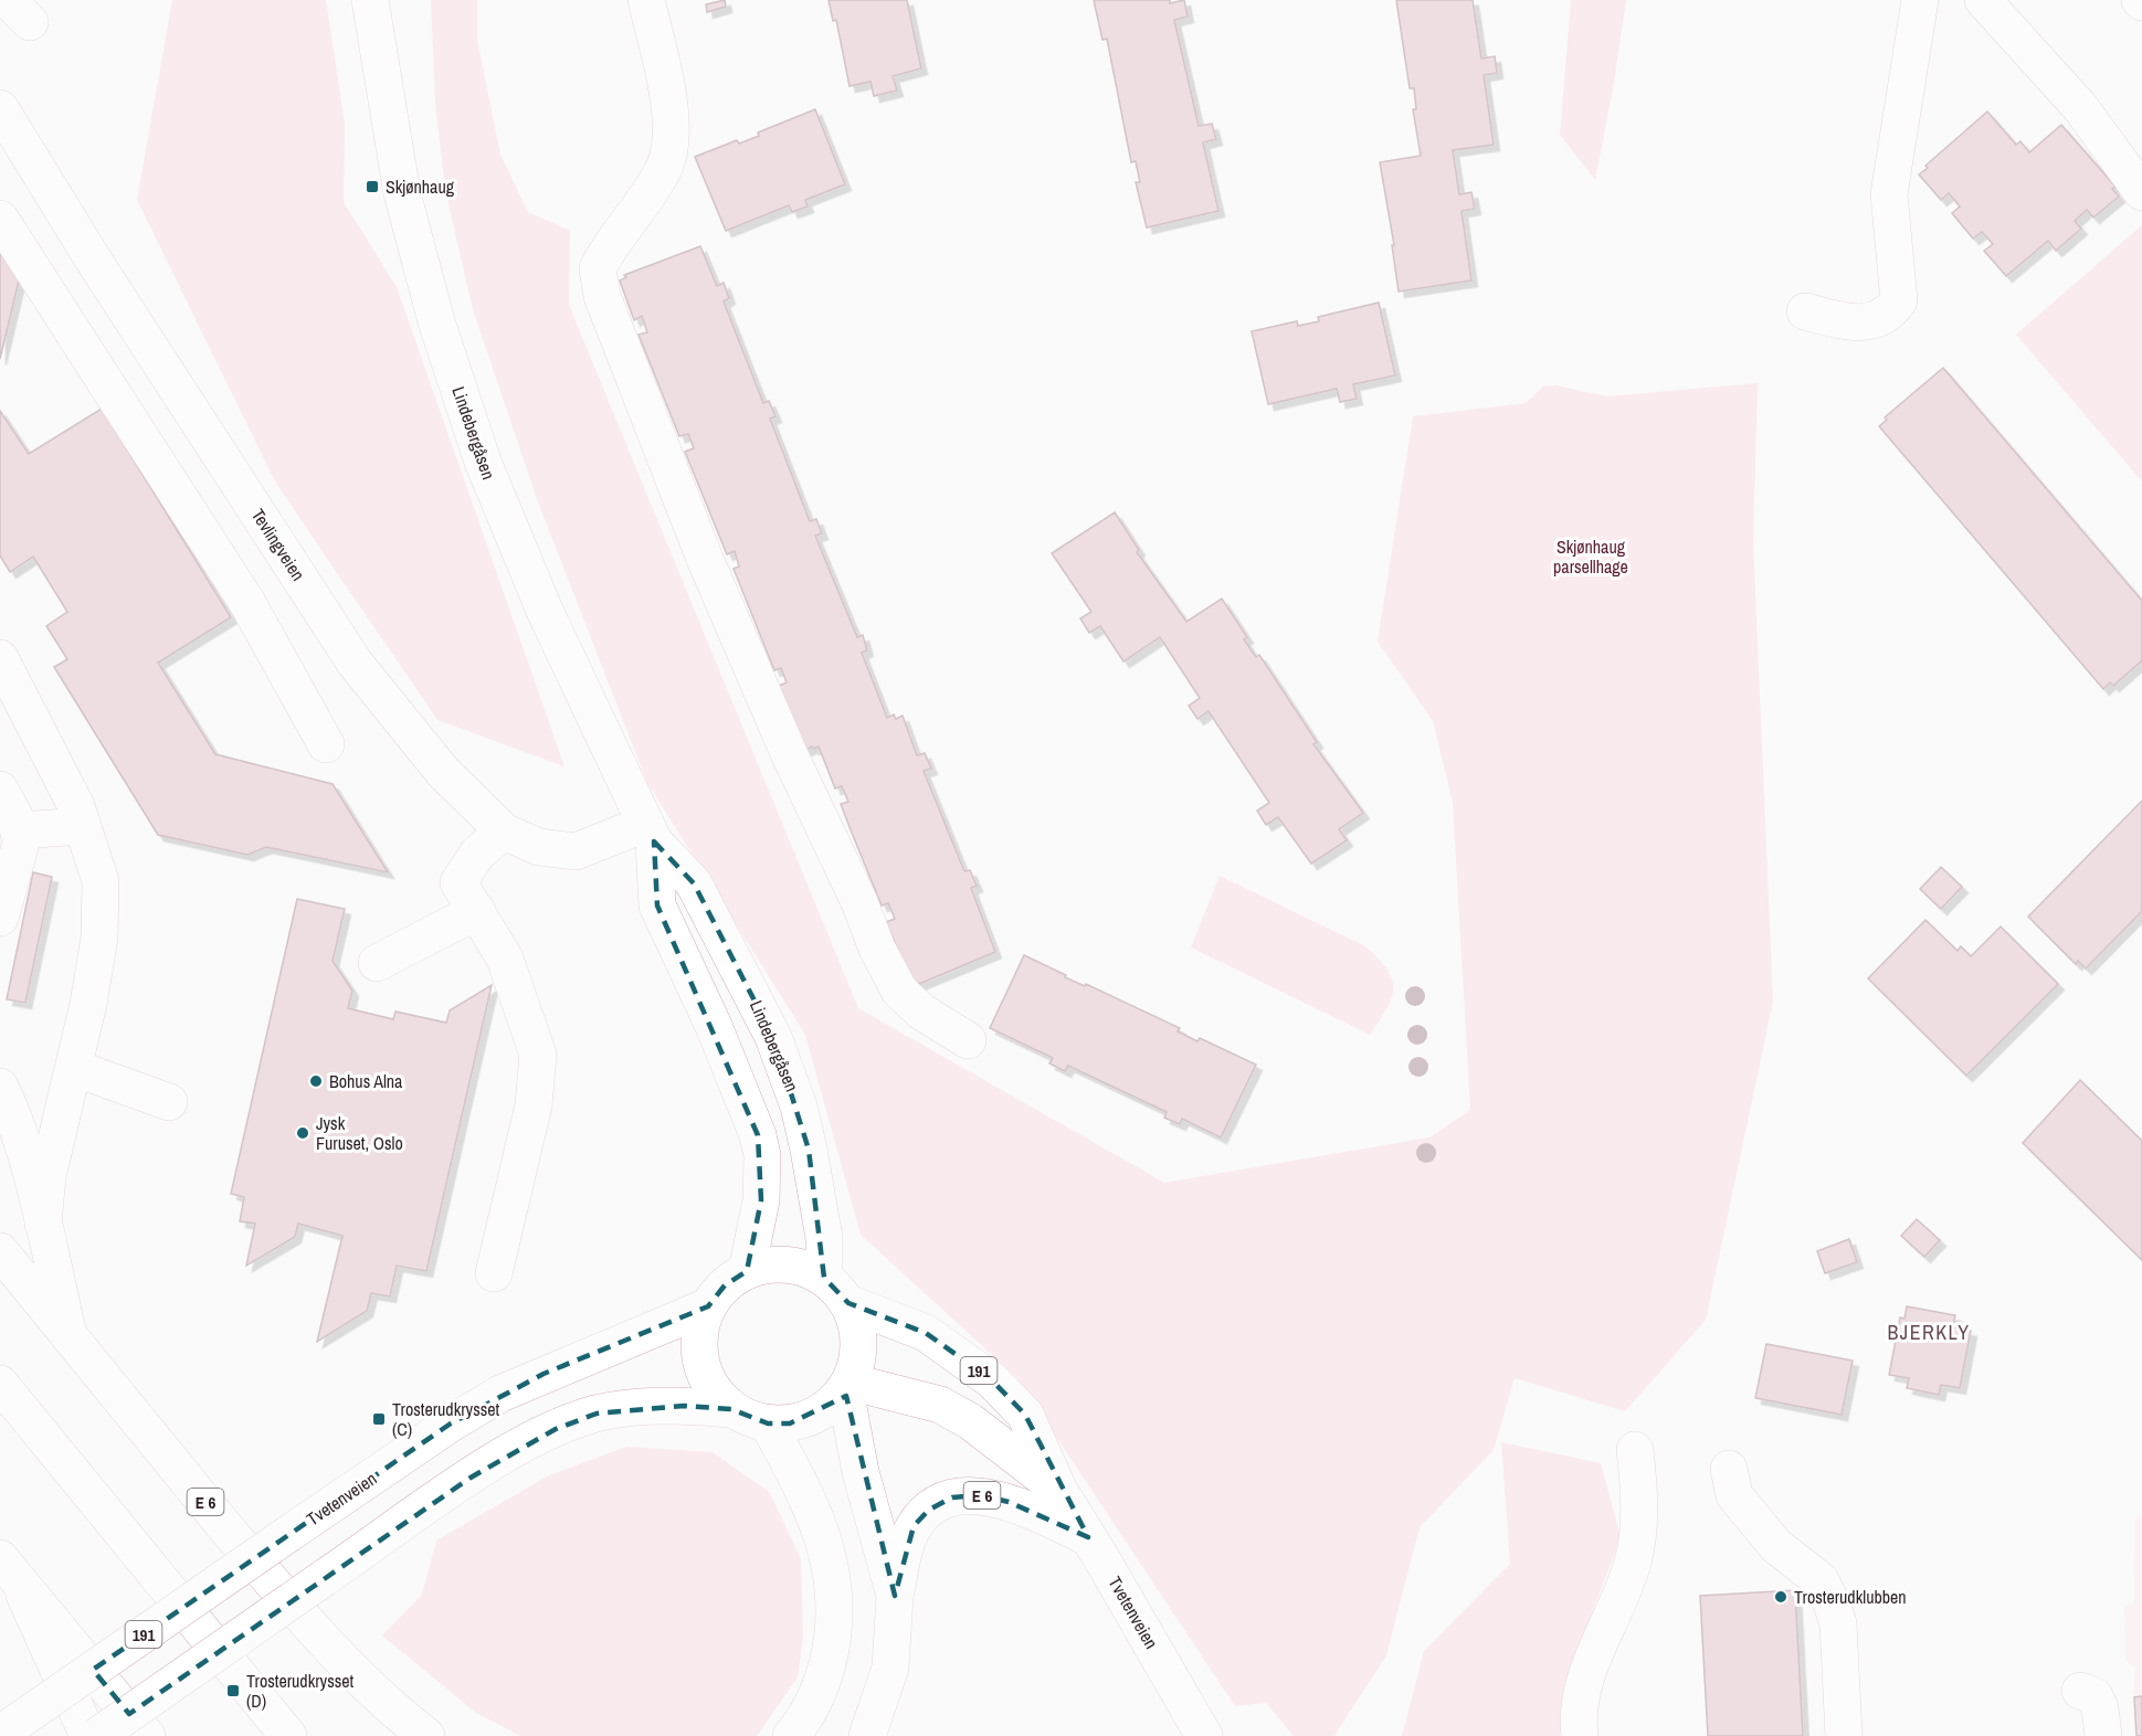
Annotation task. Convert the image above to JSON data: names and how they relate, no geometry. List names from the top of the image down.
{
  "streets": {
    "main road": [
      "Lindebergåsen",
      "Tevlingveien",
      "191",
      "E 6",
      "Tvetenveien"
    ]
  },
  "crossings": [
    ["Lindebergåsen", "Tevlingveien"],
    ["Lindebergåsen", "E 6"],
    ["Lindebergåsen", "Tvetenveien"],
    ["E 6", "Tvetenveien"]
  ],
  "districts": ["BJERKLY"],
  "parks": ["Skjønhaug parsellhage"],
  "places": {
    "transit": ["Skjønhaug", "Trosterudkrysset (C)", "Trosterudkrysset (D)"],
    "other": ["Bohus Alna", "Jysk Furuset, Oslo", "Trosterudklubben"]
  }
}
